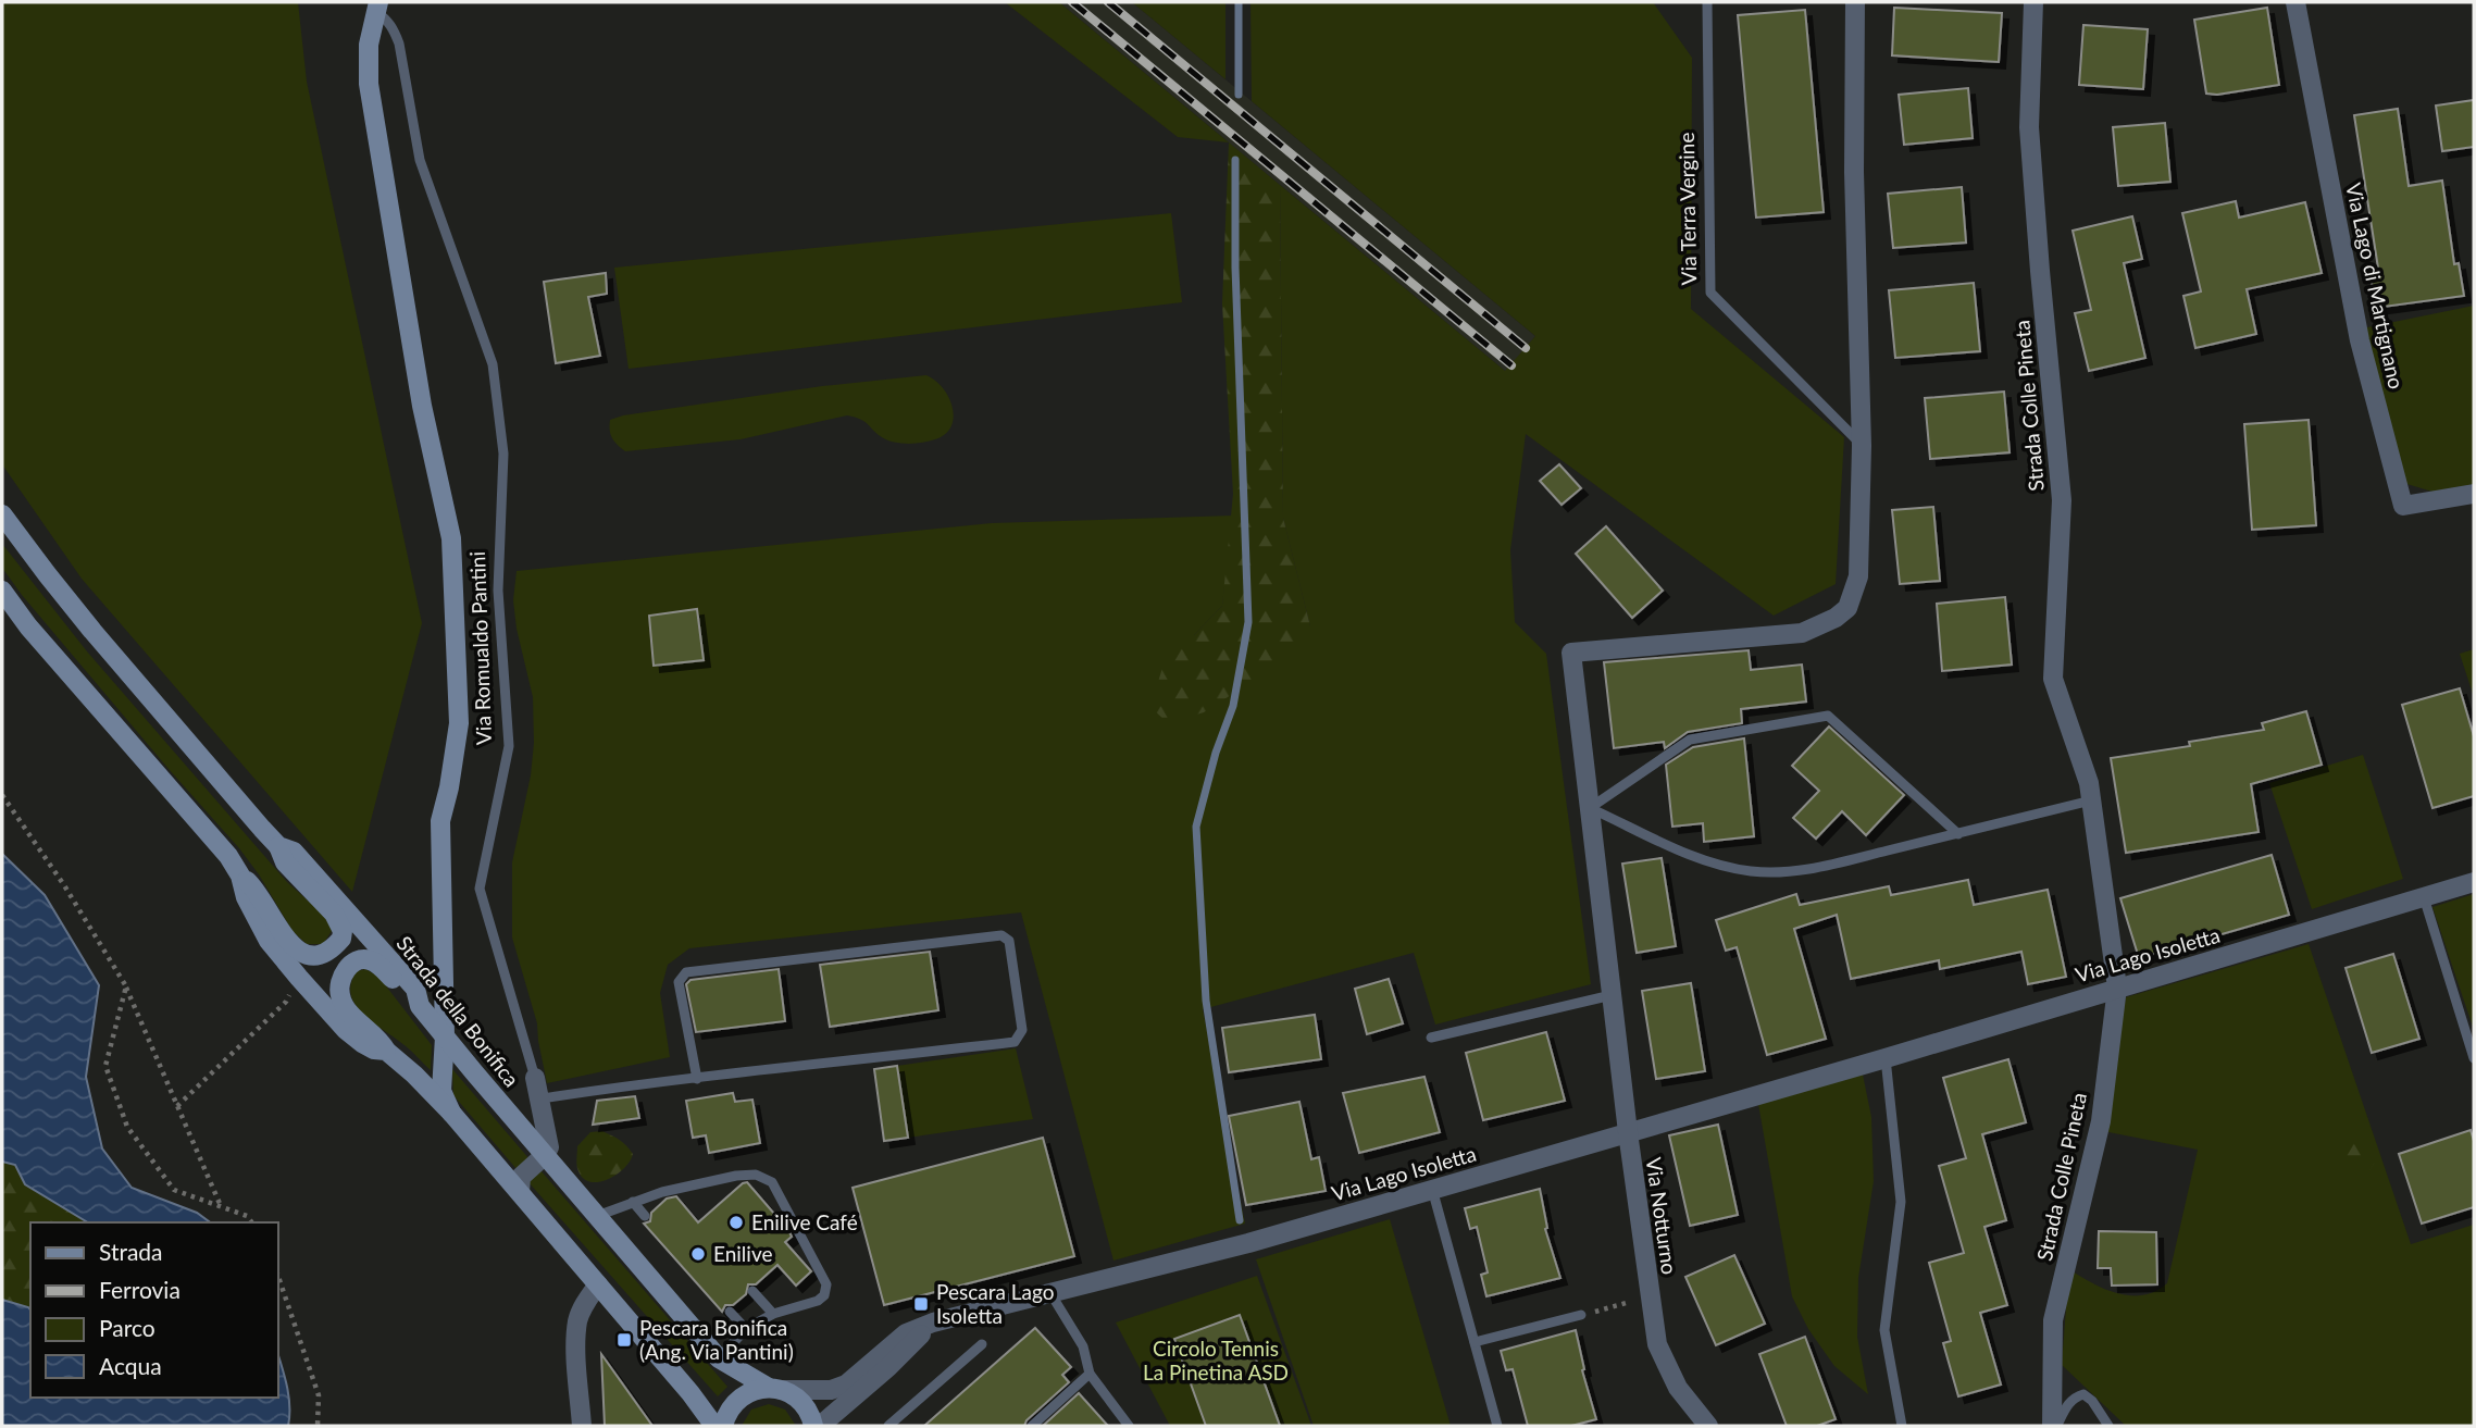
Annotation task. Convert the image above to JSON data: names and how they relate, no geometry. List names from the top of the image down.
{
  "streets": {
    "main road": ["Via Romualdo Pantini", "Strada della Bonifica"],
    "street": [
      "Via Lago di Martignano",
      "Strada Colle Pineta",
      "Via Lago Isoletta",
      "Via Notturno"
    ],
    "lane": ["Via Terra Vergine"]
  },
  "crossings": [
    ["Via Terra Vergine", "Via Notturno"],
    ["Strada Colle Pineta", "Via Lago Isoletta"],
    ["Via Romualdo Pantini", "Strada della Bonifica"],
    ["Via Lago Isoletta", "Strada della Bonifica"],
    ["Via Lago Isoletta", "Via Notturno"]
  ],
  "parks": ["Circolo Tennis La Pinetina ASD"],
  "places": {
    "other": ["Enilive Café", "Enilive"],
    "transit": ["Pescara Lago Isoletta", "Pescara Bonifica (Ang. Via Pantini)"]
  },
  "legend": [
    "Strada",
    "Ferrovia",
    "Parco",
    "Acqua"
  ]
}
